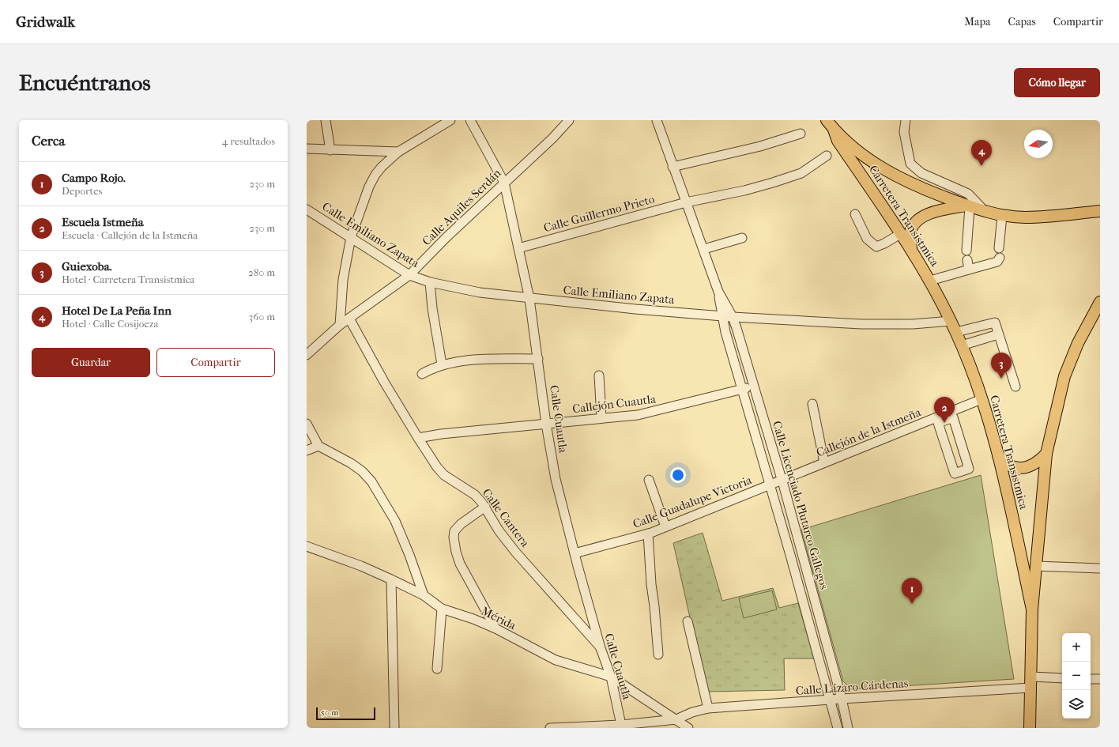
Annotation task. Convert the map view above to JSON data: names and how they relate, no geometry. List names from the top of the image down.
{
  "streets": {
    "main road": ["Carretera Transistmica"],
    "street": [
      "Calle Aquiles Serdán",
      "Calle Guillermo Prieto",
      "Calle Emiliano Zapata",
      "Callejón Cuautla",
      "Calle Cuautla",
      "Callejón de la Istmeña",
      "Calle Guadalupe Victoria",
      "Calle Licenciado Plutarco Gallegos",
      "Calle Cantera",
      "Mérida",
      "Calle Lázaro Cárdenas"
    ]
  },
  "crossings": [
    ["Calle Aquiles Serdán", "Calle Emiliano Zapata"],
    ["Calle Aquiles Serdán", "Calle Cuautla"],
    ["Calle Aquiles Serdán", "Calle Cantera"],
    ["Calle Guillermo Prieto", "Calle Cuautla"],
    ["Calle Guillermo Prieto", "Calle Licenciado Plutarco Gallegos"],
    ["Carretera Transistmica", "Calle Emiliano Zapata"],
    ["Carretera Transistmica", "Callejón de la Istmeña"],
    ["Calle Emiliano Zapata", "Calle Cuautla"],
    ["Calle Emiliano Zapata", "Calle Licenciado Plutarco Gallegos"],
    ["Callejón Cuautla", "Calle Cuautla"],
    ["Callejón Cuautla", "Calle Licenciado Plutarco Gallegos"],
    ["Callejón Cuautla", "Calle Cantera"],
    ["Calle Cuautla", "Calle Guadalupe Victoria"],
    ["Calle Cuautla", "Calle Cantera"],
    ["Calle Cuautla", "Mérida"],
    ["Calle Cuautla", "Calle Lázaro Cárdenas"],
    ["Callejón de la Istmeña", "Calle Guadalupe Victoria"],
    ["Callejón de la Istmeña", "Calle Licenciado Plutarco Gallegos"],
    ["Calle Guadalupe Victoria", "Calle Licenciado Plutarco Gallegos"],
    ["Calle Licenciado Plutarco Gallegos", "Calle Lázaro Cárdenas"],
    ["Mérida", "Calle Lázaro Cárdenas"]
  ],
  "scale_bar": "50 m",
  "north": "left",
  "page": {
    "header": "Gridwalk",
    "nav": ["Mapa", "Capas", "Compartir"],
    "buttons": [
      "Cómo llegar",
      ["Guardar", "Compartir"]
    ],
    "title": "Encuéntranos",
    "heading": ["Cerca", "4 resultados"],
    "pins": [
      "4",
      "3",
      "2",
      "1"
    ],
    "list": [
      {
        "mark": "1",
        "name": "Campo Rojo.",
        "note": "Deportes",
        "value": "230 m"
      },
      {
        "mark": "2",
        "name": "Escuela Istmeña",
        "note": "Escuela · Callejón de la Istmeña",
        "value": "230 m"
      },
      {
        "mark": "3",
        "name": "Guiexoba.",
        "note": "Hotel · Carretera Transistmica",
        "value": "280 m"
      },
      {
        "mark": "4",
        "name": "Hotel De La Peña Inn",
        "note": "Hotel · Calle Cosijoeza",
        "value": "360 m"
      }
    ],
    "map_buttons": ["+", "−"],
    "scale": "50 m"
  }
}
